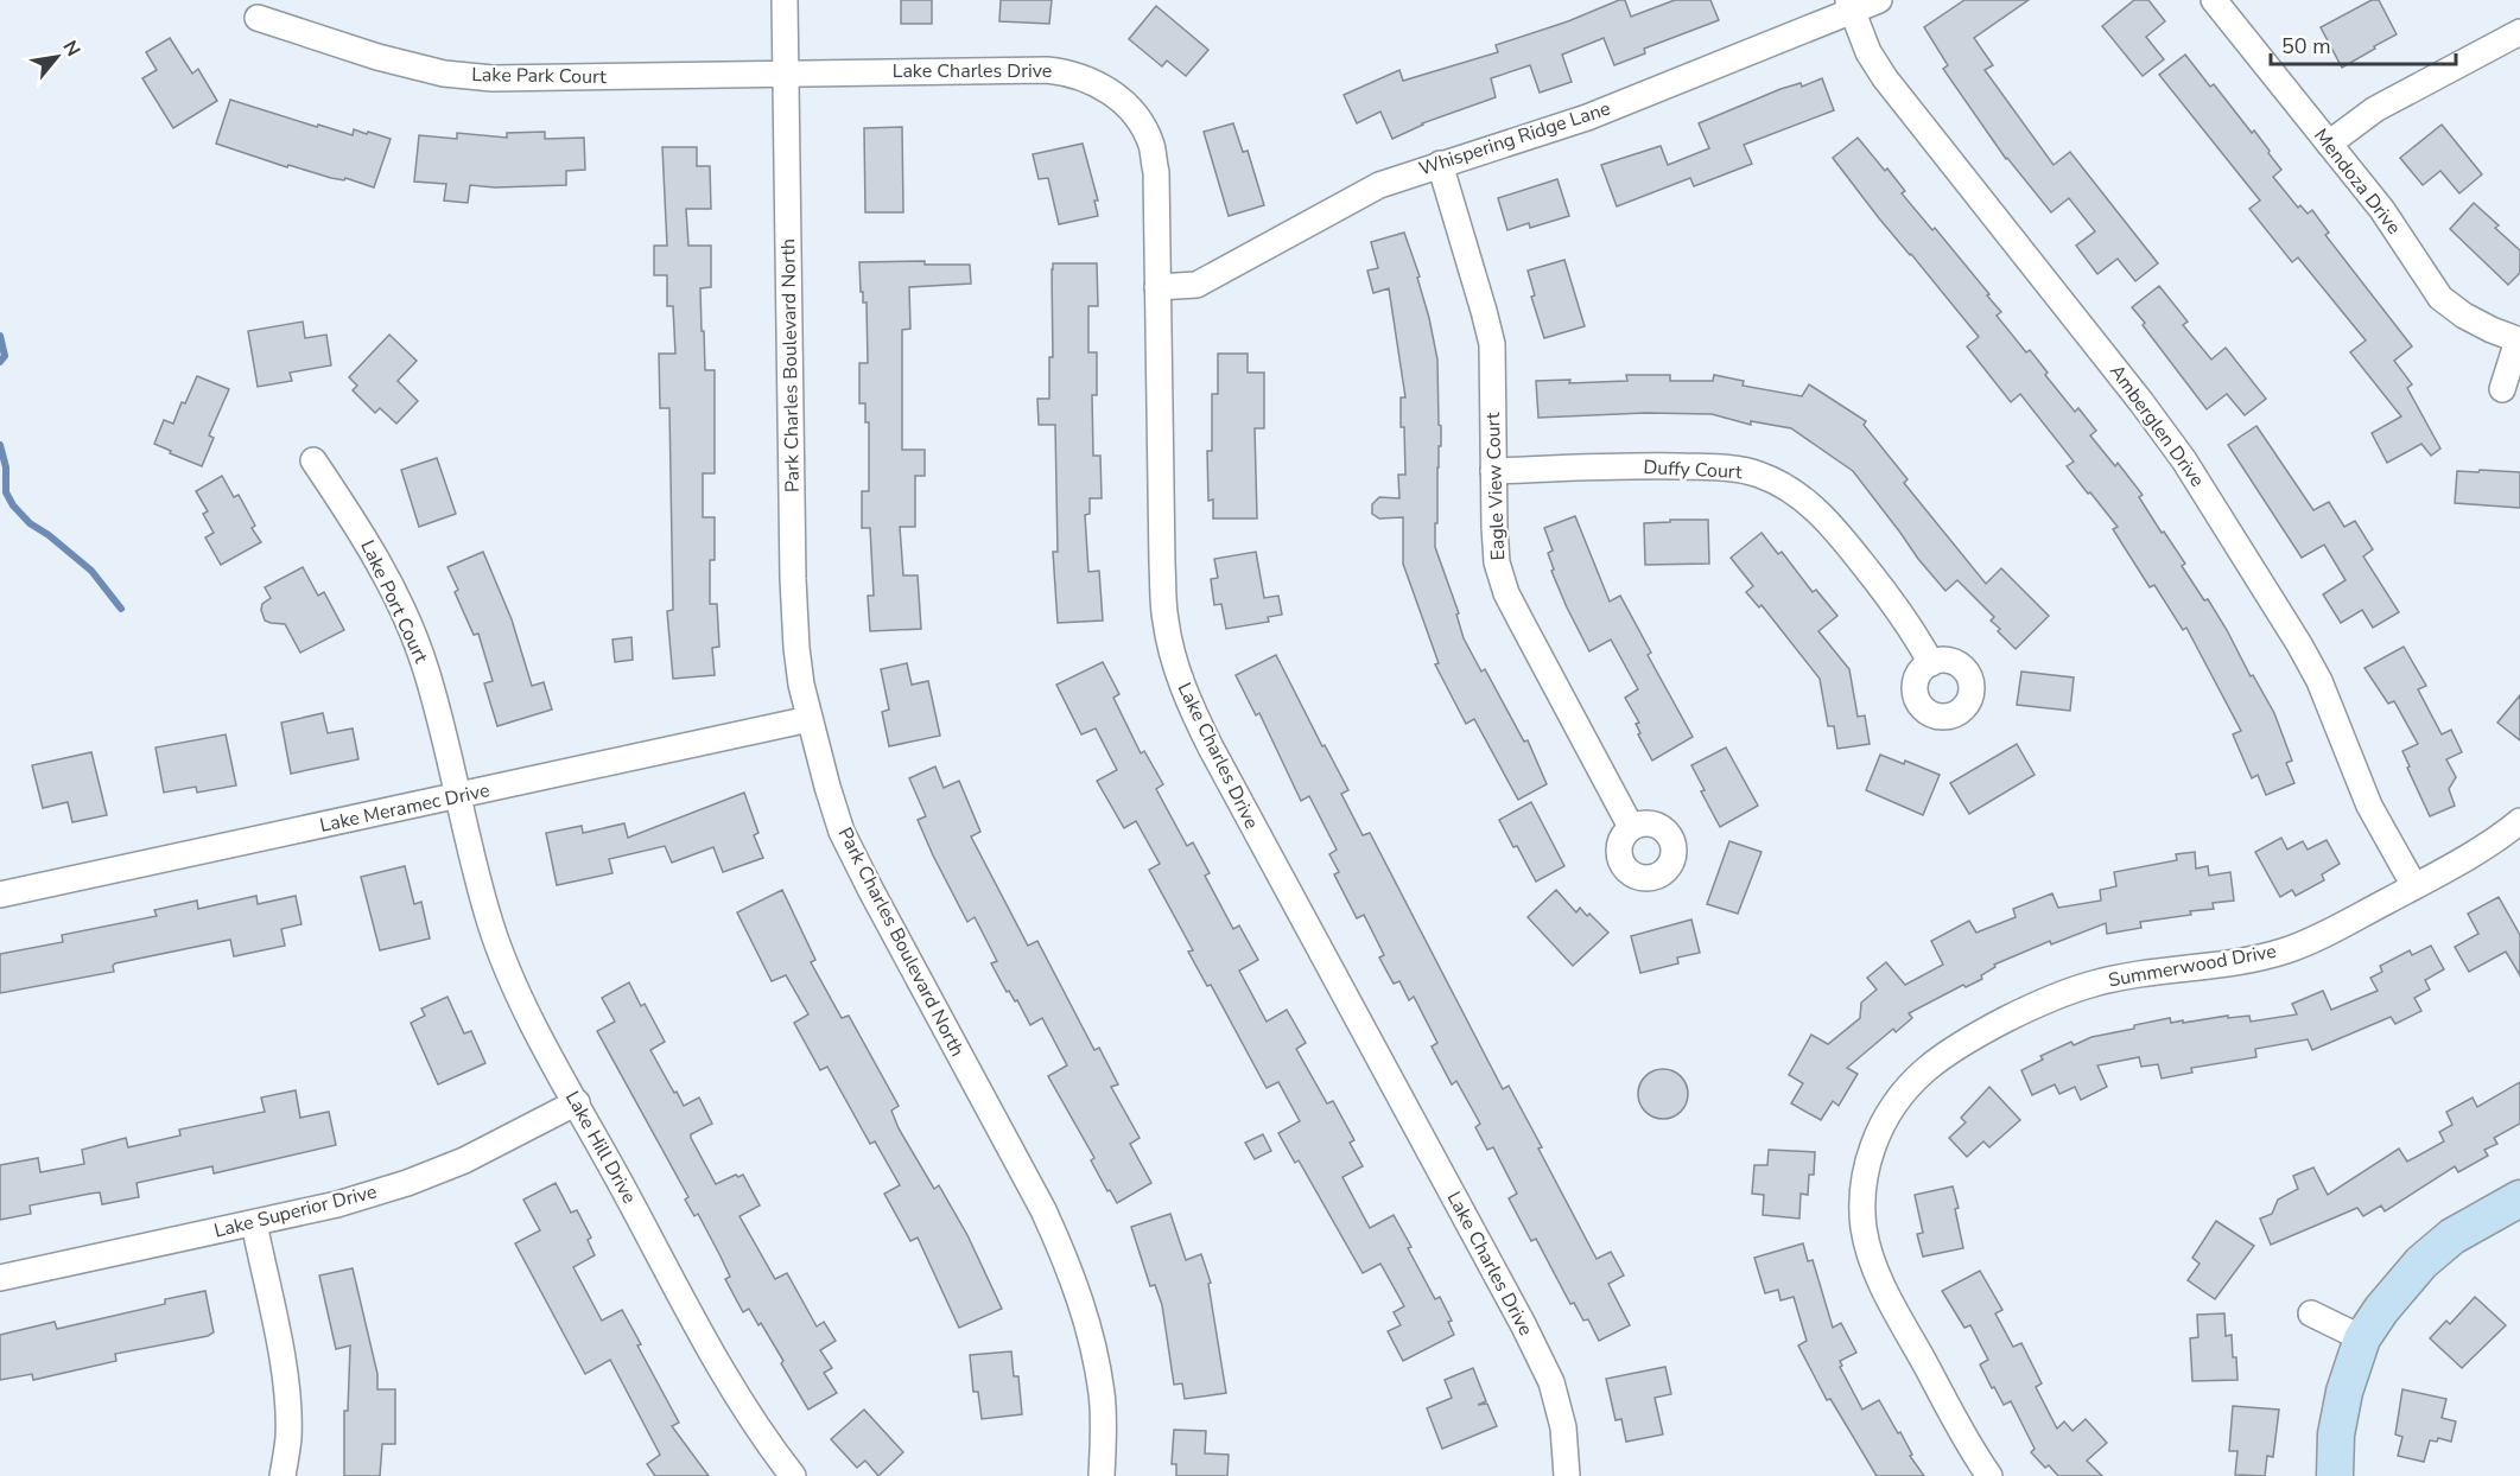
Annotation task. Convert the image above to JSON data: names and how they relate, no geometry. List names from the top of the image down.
{
  "streets": {
    "street": [
      "Lake Charles Drive",
      "Lake Park Court",
      "Whispering Ridge Lane",
      "Mendoza Drive",
      "Park Charles Boulevard North",
      "Amberglen Drive",
      "Duffy Court",
      "Eagle View Court",
      "Lake Port Court",
      "Lake Meramec Drive",
      "Summerwood Drive",
      "Lake Hill Drive",
      "Lake Superior Drive"
    ]
  },
  "crossings": [
    ["Lake Charles Drive", "Lake Park Court"],
    ["Lake Charles Drive", "Whispering Ridge Lane"],
    ["Lake Charles Drive", "Park Charles Boulevard North"],
    ["Lake Park Court", "Park Charles Boulevard North"],
    ["Whispering Ridge Lane", "Amberglen Drive"],
    ["Whispering Ridge Lane", "Eagle View Court"],
    ["Park Charles Boulevard North", "Lake Meramec Drive"],
    ["Amberglen Drive", "Summerwood Drive"],
    ["Duffy Court", "Eagle View Court"],
    ["Lake Port Court", "Lake Meramec Drive"],
    ["Lake Port Court", "Lake Hill Drive"],
    ["Lake Meramec Drive", "Lake Hill Drive"],
    ["Lake Hill Drive", "Lake Superior Drive"]
  ],
  "scale_bar": "50 m",
  "north": "top right"
}
